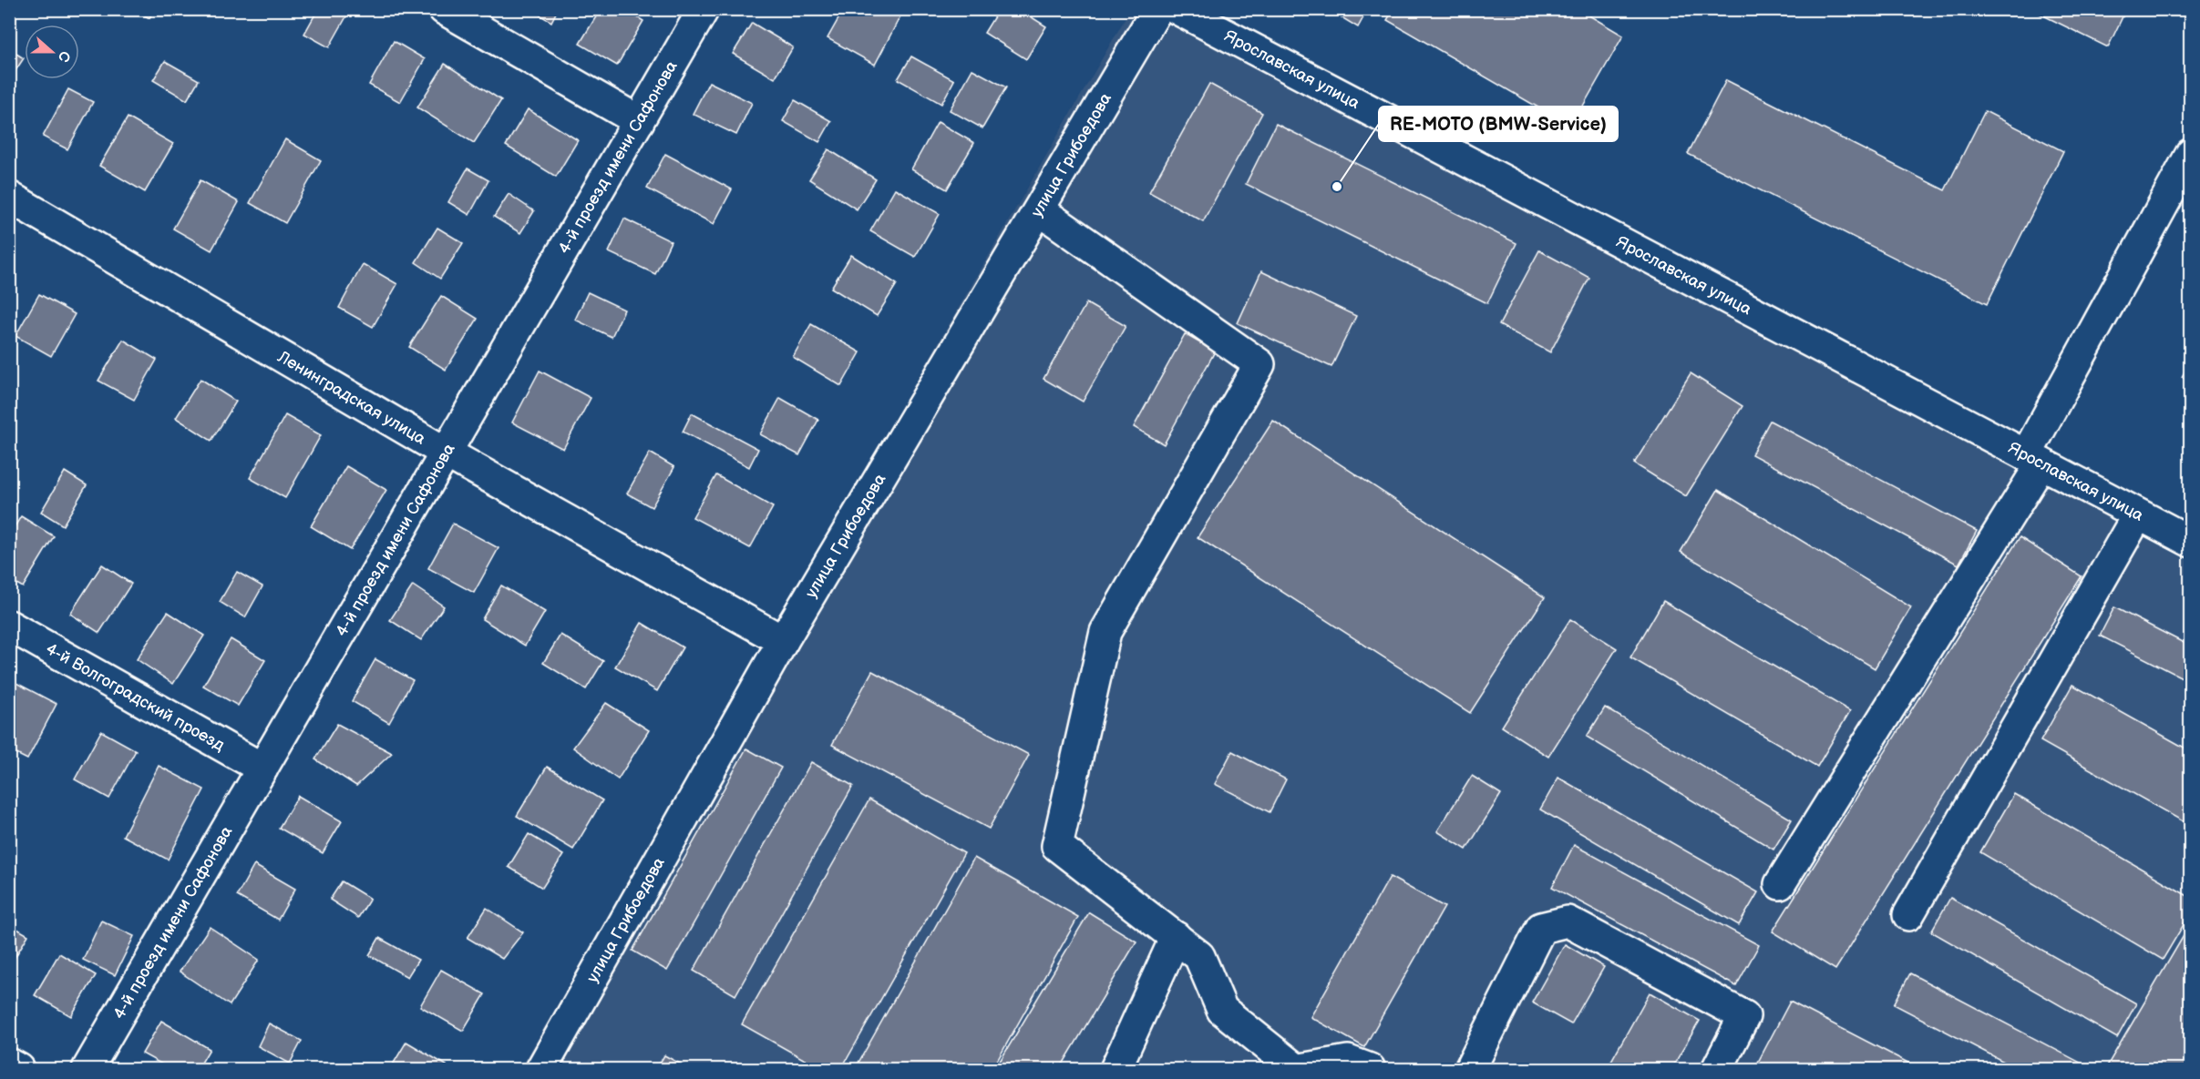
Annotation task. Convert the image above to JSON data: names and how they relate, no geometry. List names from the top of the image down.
{
  "streets": {
    "street": [
      "Ярославская улица",
      "4-й проезд имени Сафонова",
      "улица Грибоедова",
      "Ленинградская улица",
      "4-й Волгоградский проезд"
    ]
  },
  "crossings": [
    ["4-й проезд имени Сафонова", "Ленинградская улица"],
    ["4-й проезд имени Сафонова", "4-й Волгоградский проезд"],
    ["улица Грибоедова", "Ленинградская улица"]
  ],
  "places": ["RE-MOTO (BMW-Service)"],
  "north": "right"
}
